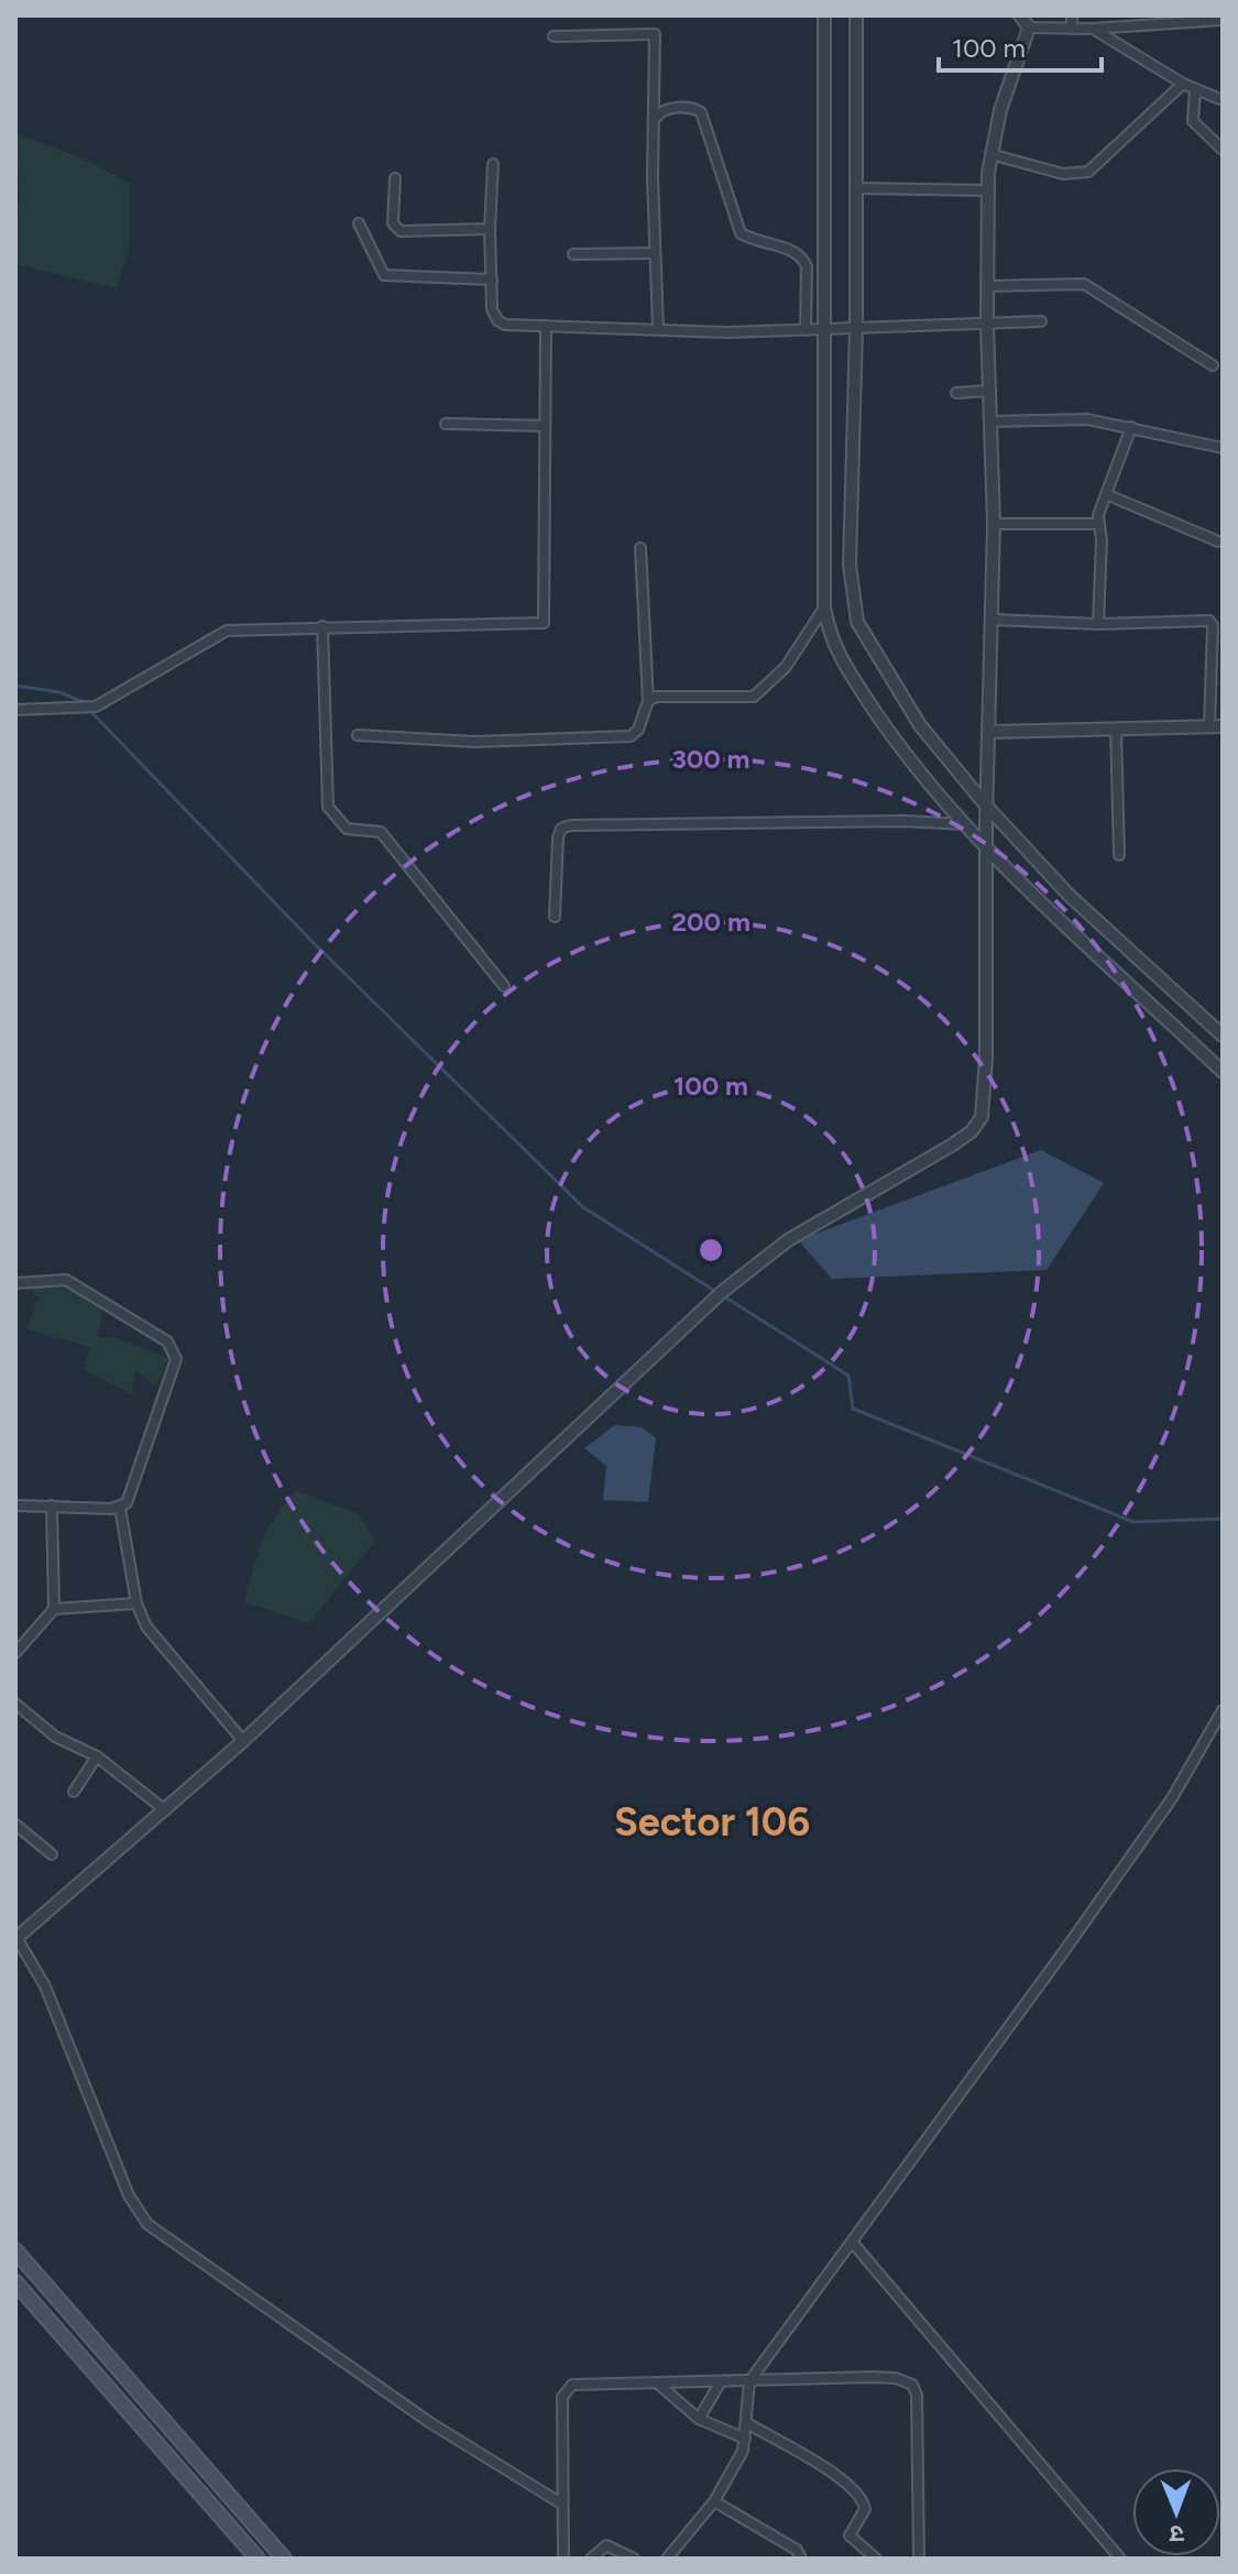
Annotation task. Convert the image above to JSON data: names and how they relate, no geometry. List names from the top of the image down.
{
  "districts": ["Sector 106"],
  "scale_bar": "100 m",
  "north": "bottom",
  "rings": ["300 m", "200 m", "100 m"]
}
